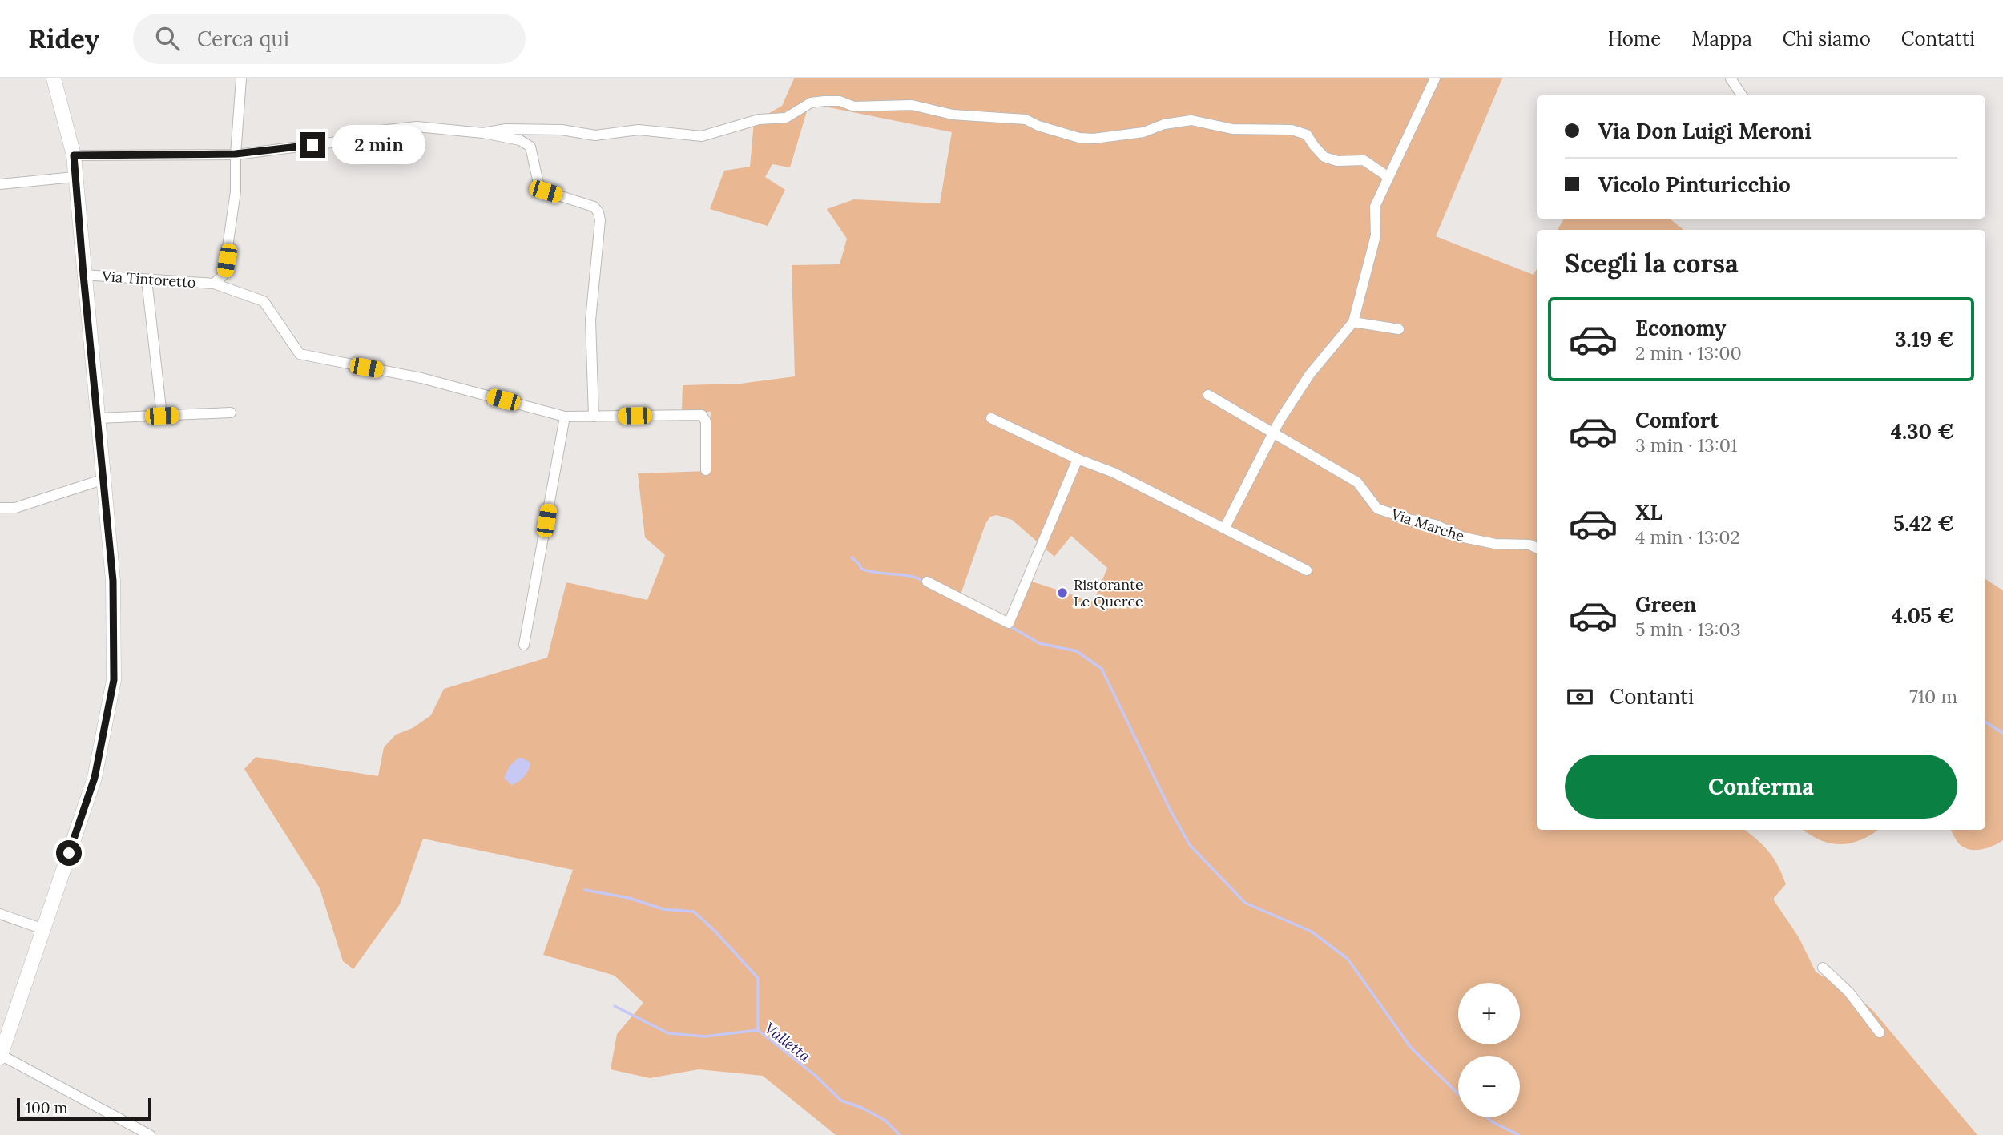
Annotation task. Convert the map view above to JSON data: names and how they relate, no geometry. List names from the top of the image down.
{
  "streets": {
    "street": ["Via Tintoretto", "Via Marche"]
  },
  "water": ["Valletta"],
  "places": ["Ristorante Le Querce"],
  "scale_bar": "100 m",
  "page": {
    "header": "Ridey",
    "search": "Cerca qui",
    "nav": [
      "Home",
      "Mappa",
      "Chi siamo",
      "Contatti"
    ],
    "banner": ["Via Don Luigi Meroni", "Vicolo Pinturicchio"],
    "bubble": "2 min",
    "heading": "Scegli la corsa",
    "list": [
      {
        "name": "Economy",
        "note": "2 min · 13:00",
        "value": "3.19 €"
      },
      {
        "name": "Comfort",
        "note": "3 min · 13:01",
        "value": "4.30 €"
      },
      {
        "name": "XL",
        "note": "4 min · 13:02",
        "value": "5.42 €"
      },
      {
        "name": "Green",
        "note": "5 min · 13:03",
        "value": "4.05 €"
      }
    ],
    "pay": ["Contanti", "710 m"],
    "buttons": "Conferma",
    "map_buttons": ["+", "−"],
    "scale": "100 m"
  }
}
